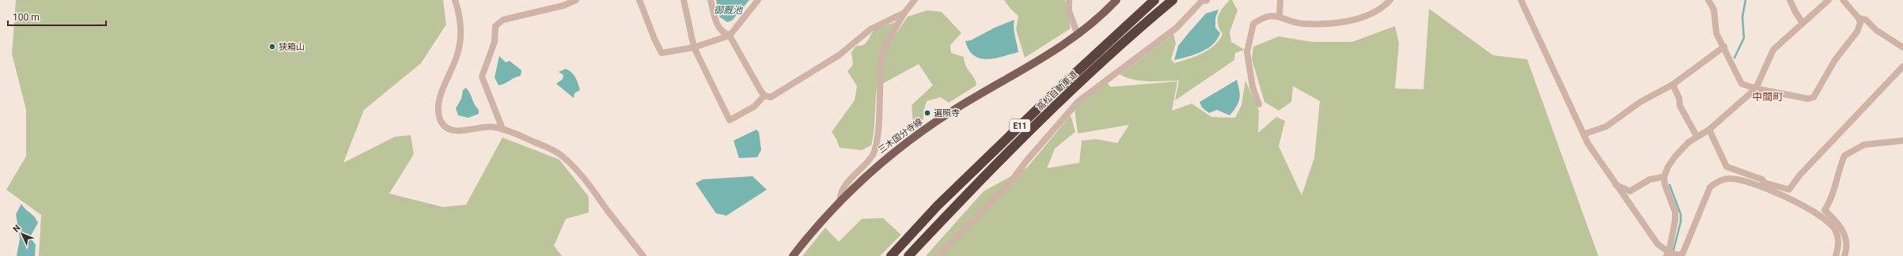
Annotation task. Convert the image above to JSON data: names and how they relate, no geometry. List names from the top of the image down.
{
  "streets": {
    "highway": ["高松自動車道", "E11"],
    "main road": ["三木国分寺線"]
  },
  "districts": ["中間町"],
  "water": ["御厩池"],
  "places": ["狭箱山", "遍照寺"],
  "scale_bar": "100 m",
  "north": "top left"
}
